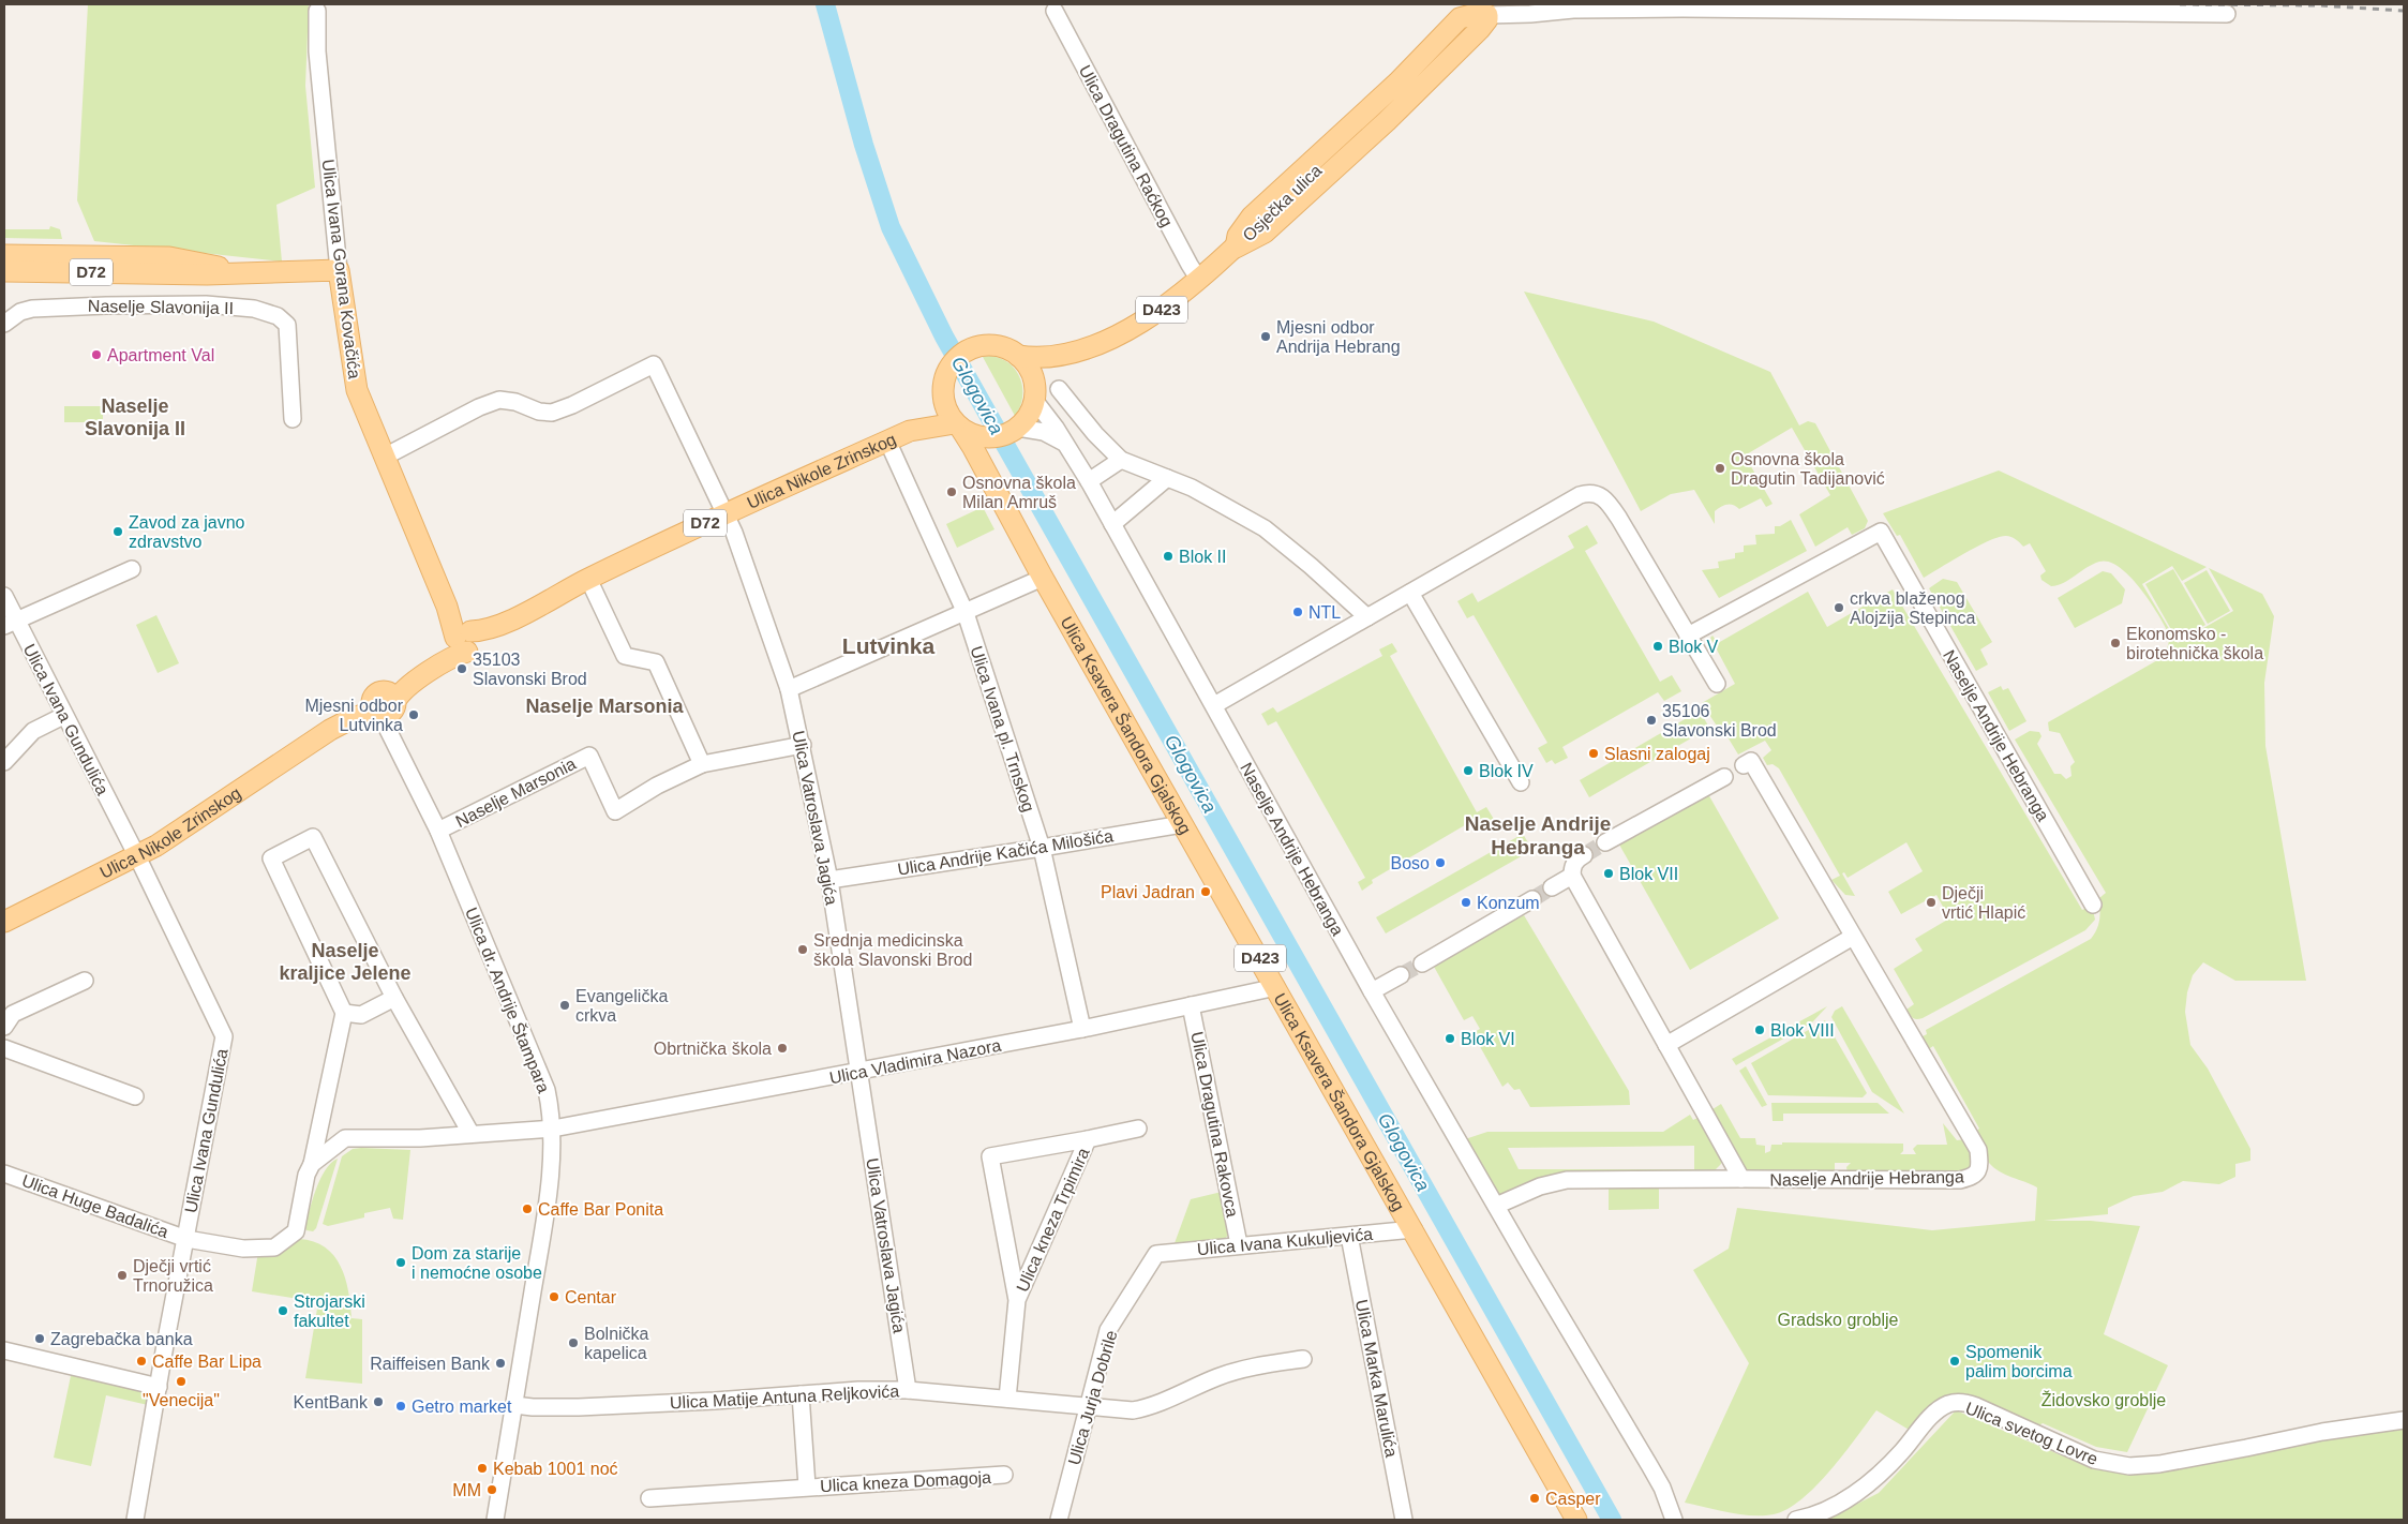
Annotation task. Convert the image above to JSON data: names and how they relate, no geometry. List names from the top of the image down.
{
  "streets": {
    "main road": [
      "Osječka ulica",
      "Ulica Ivana Gorana Kovačića",
      "D72",
      "D423",
      "Ulica Nikole Zrinskog",
      "Ulica Ksavera Šandora Gjalskog"
    ],
    "street": [
      "Ulica Dragutina Raćkog",
      "Naselje Slavonija II",
      "Ulica Ivana Gundulića",
      "Ulica Ivana pl. Trnskog",
      "Naselje Andrije Hebranga",
      "Naselje Marsonia",
      "Ulica Vatroslava Jagića",
      "Ulica Andrije Kačića Milošića",
      "Ulica dr. Andrije Štampara",
      "Ulica Vladimira Nazora",
      "Ulica Dragutina Rakovca",
      "Ulica Huge Badalića",
      "Ulica kneza Trpimira",
      "Ulica Ivana Kukuljevića",
      "Ulica Marka Marulića",
      "Ulica Matije Antuna Reljkovića",
      "Ulica Jurja Dobrile",
      "Ulica svetog Lovre",
      "Ulica kneza Domagoja"
    ]
  },
  "crossings": [
    ["Ulica Dragutina Raćkog", "Osječka ulica"],
    ["Osječka ulica", "D423"],
    ["Osječka ulica", "Ulica Nikole Zrinskog"],
    ["Osječka ulica", "Naselje Andrije Hebranga"],
    ["Ulica Ivana Gorana Kovačića", "D72"],
    ["Ulica Ivana Gorana Kovačića", "Ulica Nikole Zrinskog"],
    ["Ulica Ivana Gorana Kovačića", "Ulica Vatroslava Jagića"],
    ["D423", "Ulica Nikole Zrinskog"],
    ["D423", "Ulica Ksavera Šandora Gjalskog"],
    ["D423", "Naselje Andrije Hebranga"],
    ["Ulica Nikole Zrinskog", "Ulica Ivana Gundulića"],
    ["Ulica Nikole Zrinskog", "Ulica Ivana pl. Trnskog"],
    ["Ulica Nikole Zrinskog", "Naselje Andrije Hebranga"],
    ["Ulica Nikole Zrinskog", "Ulica Vatroslava Jagića"],
    ["Ulica Nikole Zrinskog", "Ulica dr. Andrije Štampara"],
    ["Ulica Ivana Gundulića", "Ulica Huge Badalića"],
    ["Ulica Ksavera Šandora Gjalskog", "Ulica Andrije Kačića Milošića"],
    ["Ulica Ksavera Šandora Gjalskog", "Ulica Vladimira Nazora"],
    ["Ulica Ksavera Šandora Gjalskog", "Ulica Ivana Kukuljevića"],
    ["Ulica Ivana pl. Trnskog", "Ulica Andrije Kačića Milošića"],
    ["Ulica Ivana pl. Trnskog", "Ulica Vladimira Nazora"],
    ["Naselje Marsonia", "Ulica dr. Andrije Štampara"],
    ["Ulica Vatroslava Jagića", "Ulica Andrije Kačića Milošića"],
    ["Ulica Vatroslava Jagića", "Ulica Vladimira Nazora"],
    ["Ulica Vatroslava Jagića", "Ulica Matije Antuna Reljkovića"],
    ["Ulica dr. Andrije Štampara", "Ulica Vladimira Nazora"],
    ["Ulica dr. Andrije Štampara", "Ulica Matije Antuna Reljkovića"],
    ["Ulica Vladimira Nazora", "Ulica Dragutina Rakovca"],
    ["Ulica Dragutina Rakovca", "Ulica Ivana Kukuljevića"],
    ["Ulica kneza Trpimira", "Ulica Matije Antuna Reljkovića"],
    ["Ulica Ivana Kukuljevića", "Ulica Marka Marulića"],
    ["Ulica Ivana Kukuljevića", "Ulica Jurja Dobrile"],
    ["Ulica Matije Antuna Reljkovića", "Ulica Jurja Dobrile"],
    ["Ulica Matije Antuna Reljkovića", "Ulica kneza Domagoja"]
  ],
  "districts": [
    "Naselje Slavonija II",
    "Lutvinka",
    "Naselje Marsonia",
    "Naselje Andrije Hebranga",
    "Naselje kraljice Jelene"
  ],
  "water": ["Glogovica"],
  "parks": ["Gradsko groblje", "Židovsko groblje"],
  "places": [
    "Mjesni odbor Andrija Hebrang",
    "Apartment Val",
    "Osnovna škola Dragutin Tadijanović",
    "Osnovna škola Milan Amruš",
    "Zavod za javno zdravstvo",
    "Blok II",
    "crkva blaženog Alojzija Stepinca",
    "NTL",
    "Ekonomsko - birotehnička škola",
    "Blok V",
    "35103 Slavonski Brod",
    "Mjesni odbor Lutvinka",
    "35106 Slavonski Brod",
    "Slasni zalogaj",
    "Blok IV",
    "Boso",
    "Blok VII",
    "Plavi Jadran",
    "Konzum",
    "Dječji vrtić Hlapić",
    "Srednja medicinska škola Slavonski Brod",
    "Evangelička crkva",
    "Blok VIII",
    "Blok VI",
    "Obrtnička škola",
    "Caffe Bar Ponita",
    "Dom za starije i nemoćne osobe",
    "Dječji vrtić Trnoružica",
    "Centar",
    "Strojarski fakultet",
    "Zagrebačka banka",
    "Bolnička kapelica",
    "Caffe Bar Lipa",
    "Spomenik palim borcima",
    "Raiffeisen Bank",
    "\"Venecija\"",
    "KentBank",
    "Getro market",
    "Kebab 1001 noć",
    "MM",
    "Casper"
  ]
}
